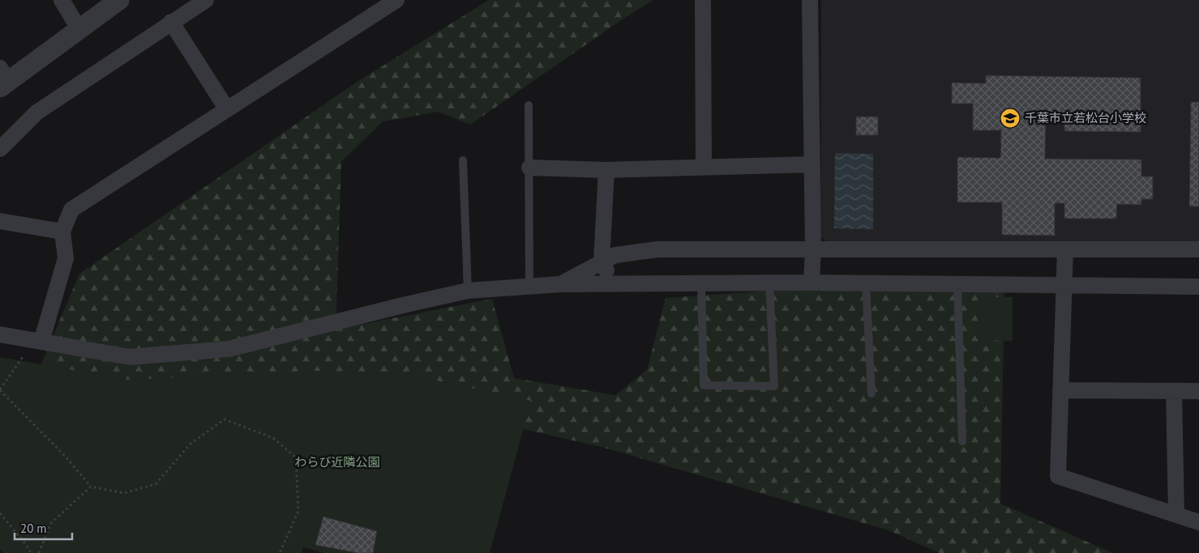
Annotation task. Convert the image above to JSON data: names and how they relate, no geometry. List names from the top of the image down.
{
  "parks": ["わらび近隣公園"],
  "places": {
    "school or university": ["千葉市立若松台小学校"]
  },
  "scale_bar": "20 m"
}
